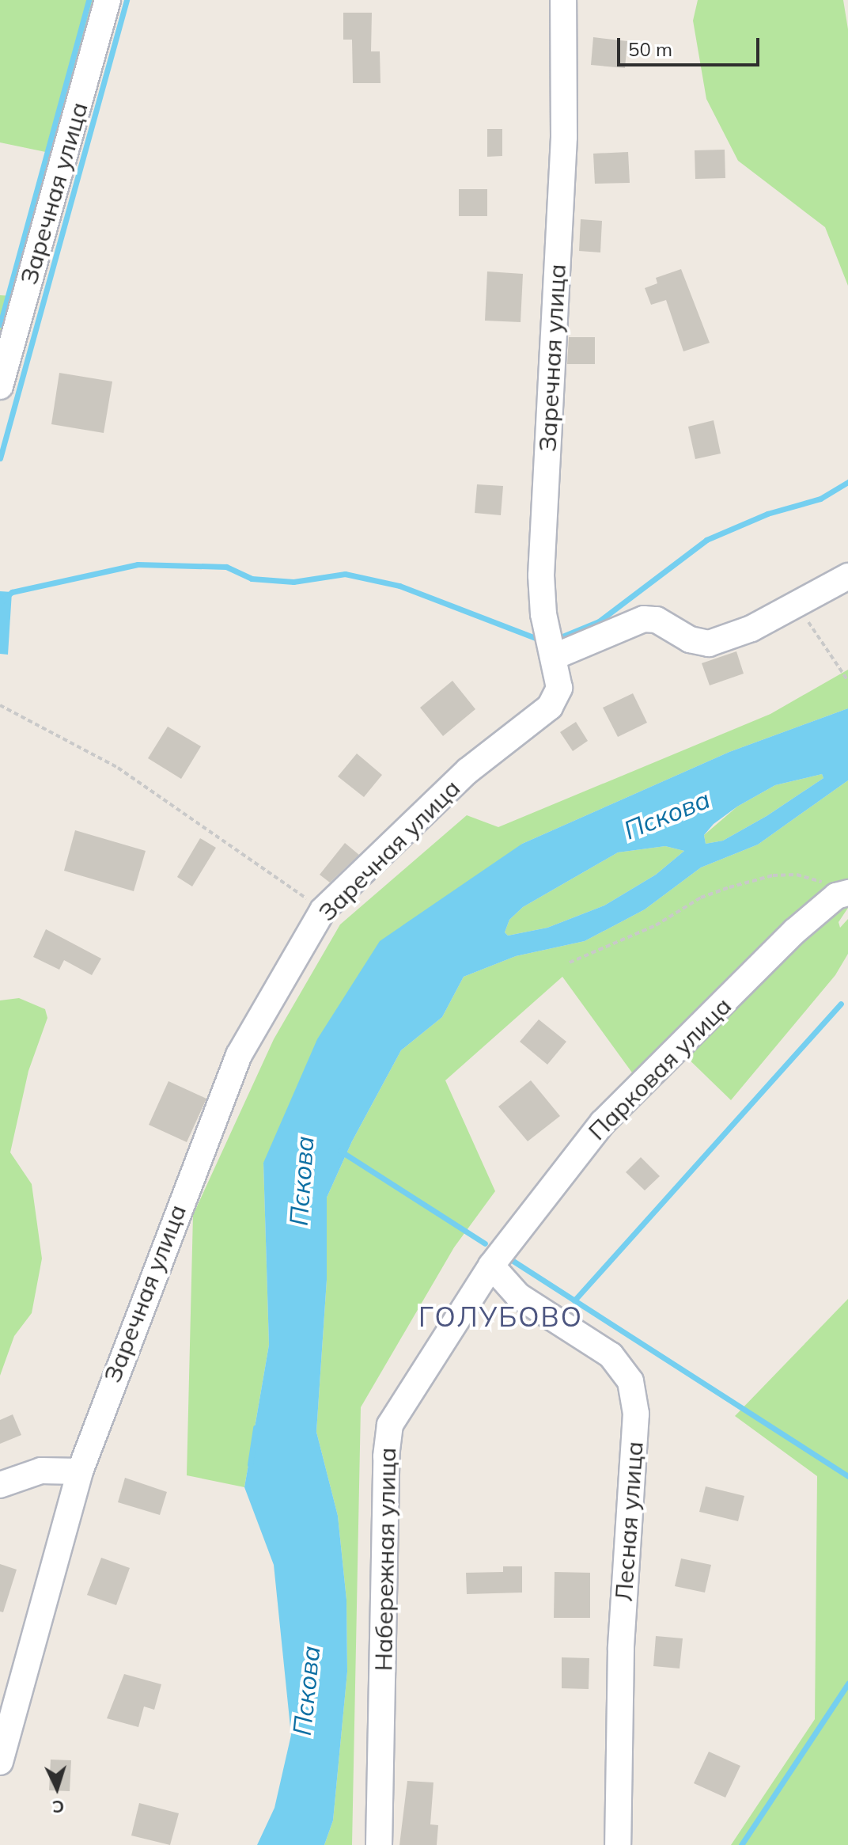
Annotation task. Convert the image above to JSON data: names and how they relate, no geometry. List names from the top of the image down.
{
  "streets": {
    "street": [
      "Заречная улица",
      "Парковая улица",
      "Лесная улица",
      "Набережная улица"
    ]
  },
  "crossings": [
    ["Парковая улица", "Лесная улица"],
    ["Парковая улица", "Набережная улица"],
    ["Лесная улица", "Набережная улица"]
  ],
  "districts": ["ГОЛУБОВО"],
  "water": ["Пскова"],
  "scale_bar": "50 m",
  "north": "bottom"
}
